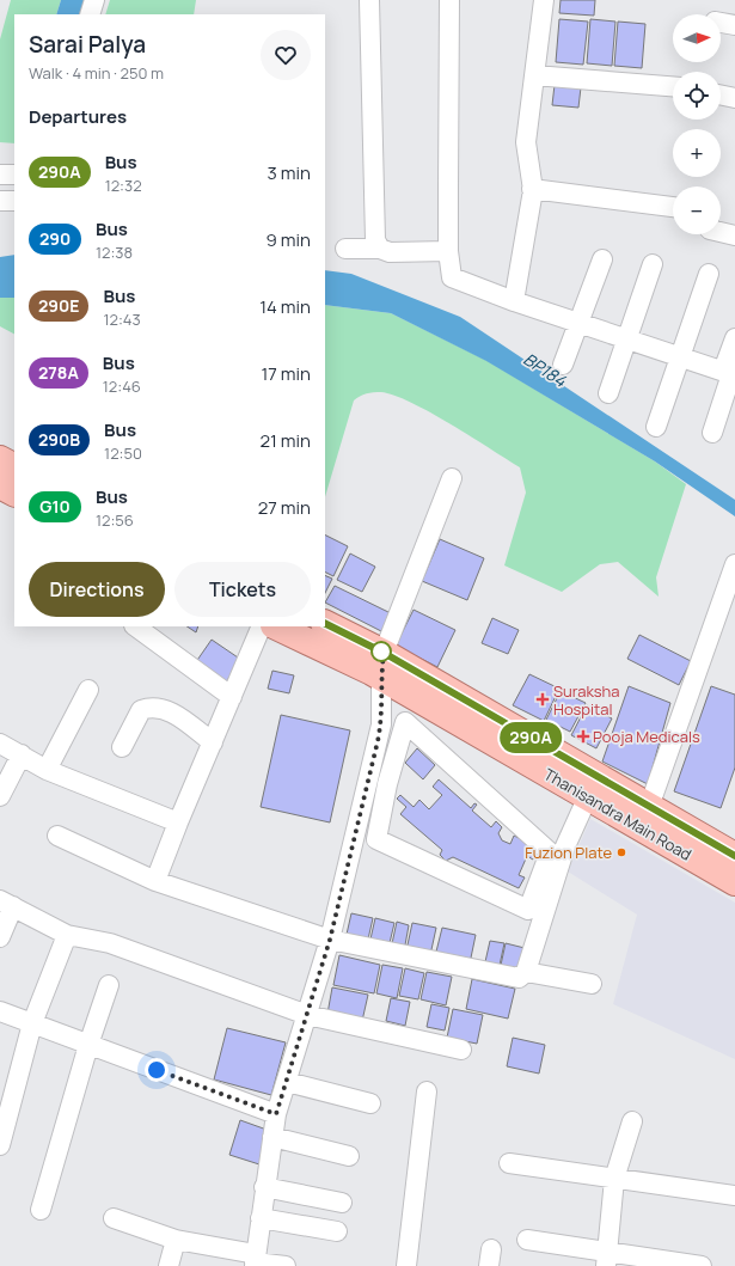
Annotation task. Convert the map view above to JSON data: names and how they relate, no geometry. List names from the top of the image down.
{
  "streets": {
    "main road": ["Thanisandra Main Road"]
  },
  "water": ["BP184"],
  "places": {
    "health": ["Suraksha Hospital", "Pooja Medicals"],
    "other": ["Fuzion Plate"]
  },
  "lines": ["bus line 290A"],
  "north": "right",
  "page": {
    "on_map": "290A",
    "map_buttons": ["+", "−"],
    "heading": [
      ["Sarai Palya", "Walk · 4 min · 250 m"],
      "Departures"
    ],
    "list": [
      {
        "mark": "290A",
        "name": "Bus",
        "note": "12:32",
        "value": "3 min"
      },
      {
        "mark": "290",
        "name": "Bus",
        "note": "12:38",
        "value": "9 min"
      },
      {
        "mark": "290E",
        "name": "Bus",
        "note": "12:43",
        "value": "14 min"
      },
      {
        "mark": "278A",
        "name": "Bus",
        "note": "12:46",
        "value": "17 min"
      },
      {
        "mark": "290B",
        "name": "Bus",
        "note": "12:50",
        "value": "21 min"
      },
      {
        "mark": "G10",
        "name": "Bus",
        "note": "12:56",
        "value": "27 min"
      }
    ],
    "buttons": ["Directions", "Tickets"]
  }
}
